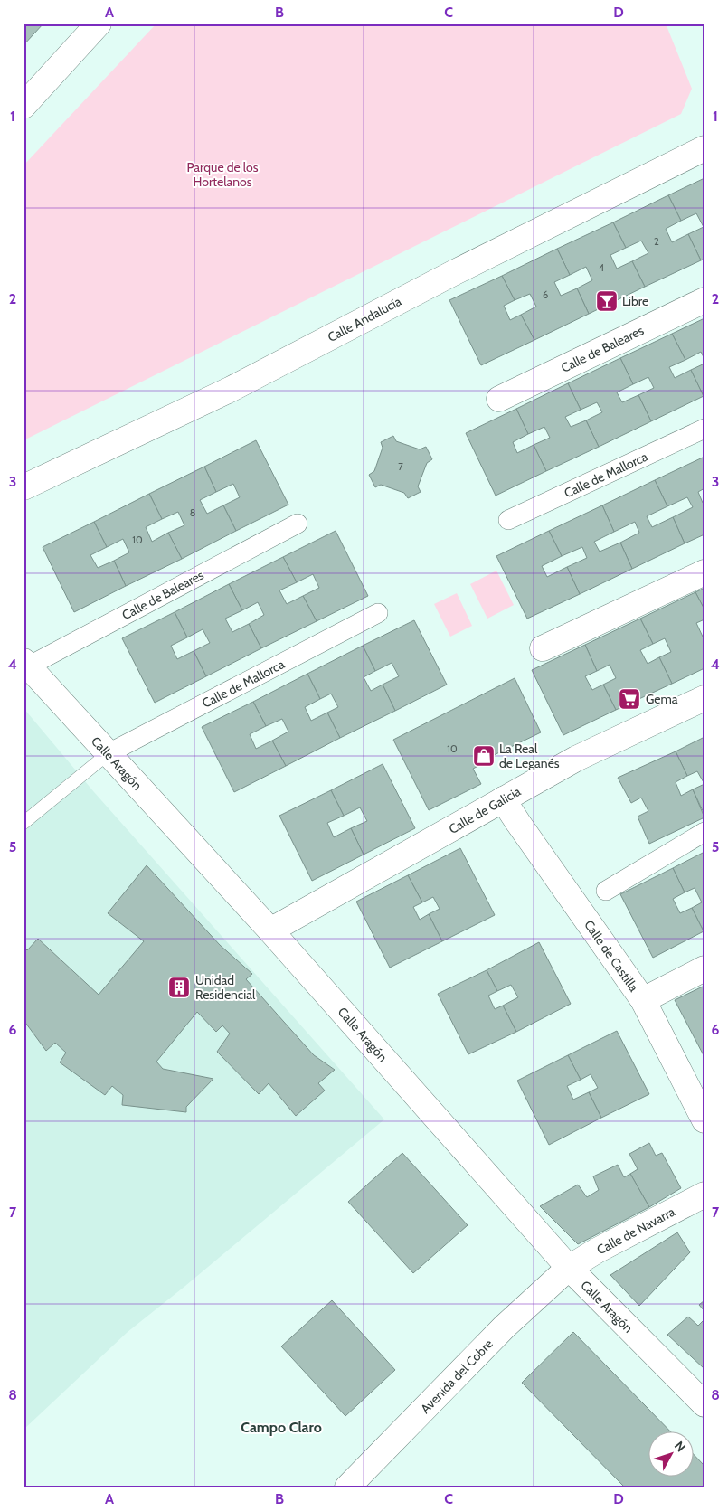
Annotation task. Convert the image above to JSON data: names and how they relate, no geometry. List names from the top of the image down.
{
  "streets": {
    "street": [
      "Calle Andalucía",
      "Calle de Baleares",
      "Calle de Mallorca",
      "Calle Aragón",
      "Calle de Galicia",
      "Calle de Castilla",
      "Calle de Navarra",
      "Avenida del Cobre"
    ]
  },
  "crossings": [
    ["Calle de Baleares", "Calle Aragón"],
    ["Calle de Mallorca", "Calle Aragón"],
    ["Calle Aragón", "Calle de Galicia"],
    ["Calle Aragón", "Calle de Navarra"],
    ["Calle Aragón", "Avenida del Cobre"],
    ["Calle de Galicia", "Calle de Castilla"],
    ["Calle de Navarra", "Avenida del Cobre"]
  ],
  "districts": ["Campo Claro"],
  "parks": ["Parque de los Hortelanos"],
  "places": {
    "bar": ["Libre"],
    "supermarket": ["Gema"],
    "shop": ["La Real de Leganés"],
    "building": ["Unidad Residencial"]
  },
  "house_numbers": [
    "2",
    "4",
    "6",
    "7",
    "8",
    "10",
    "10"
  ],
  "north": "top right",
  "grid": {
    "columns": [
      "A",
      "B",
      "C",
      "D"
    ],
    "rows": [
      "1",
      "2",
      "3",
      "4",
      "5",
      "6",
      "7",
      "8"
    ]
  }
}
